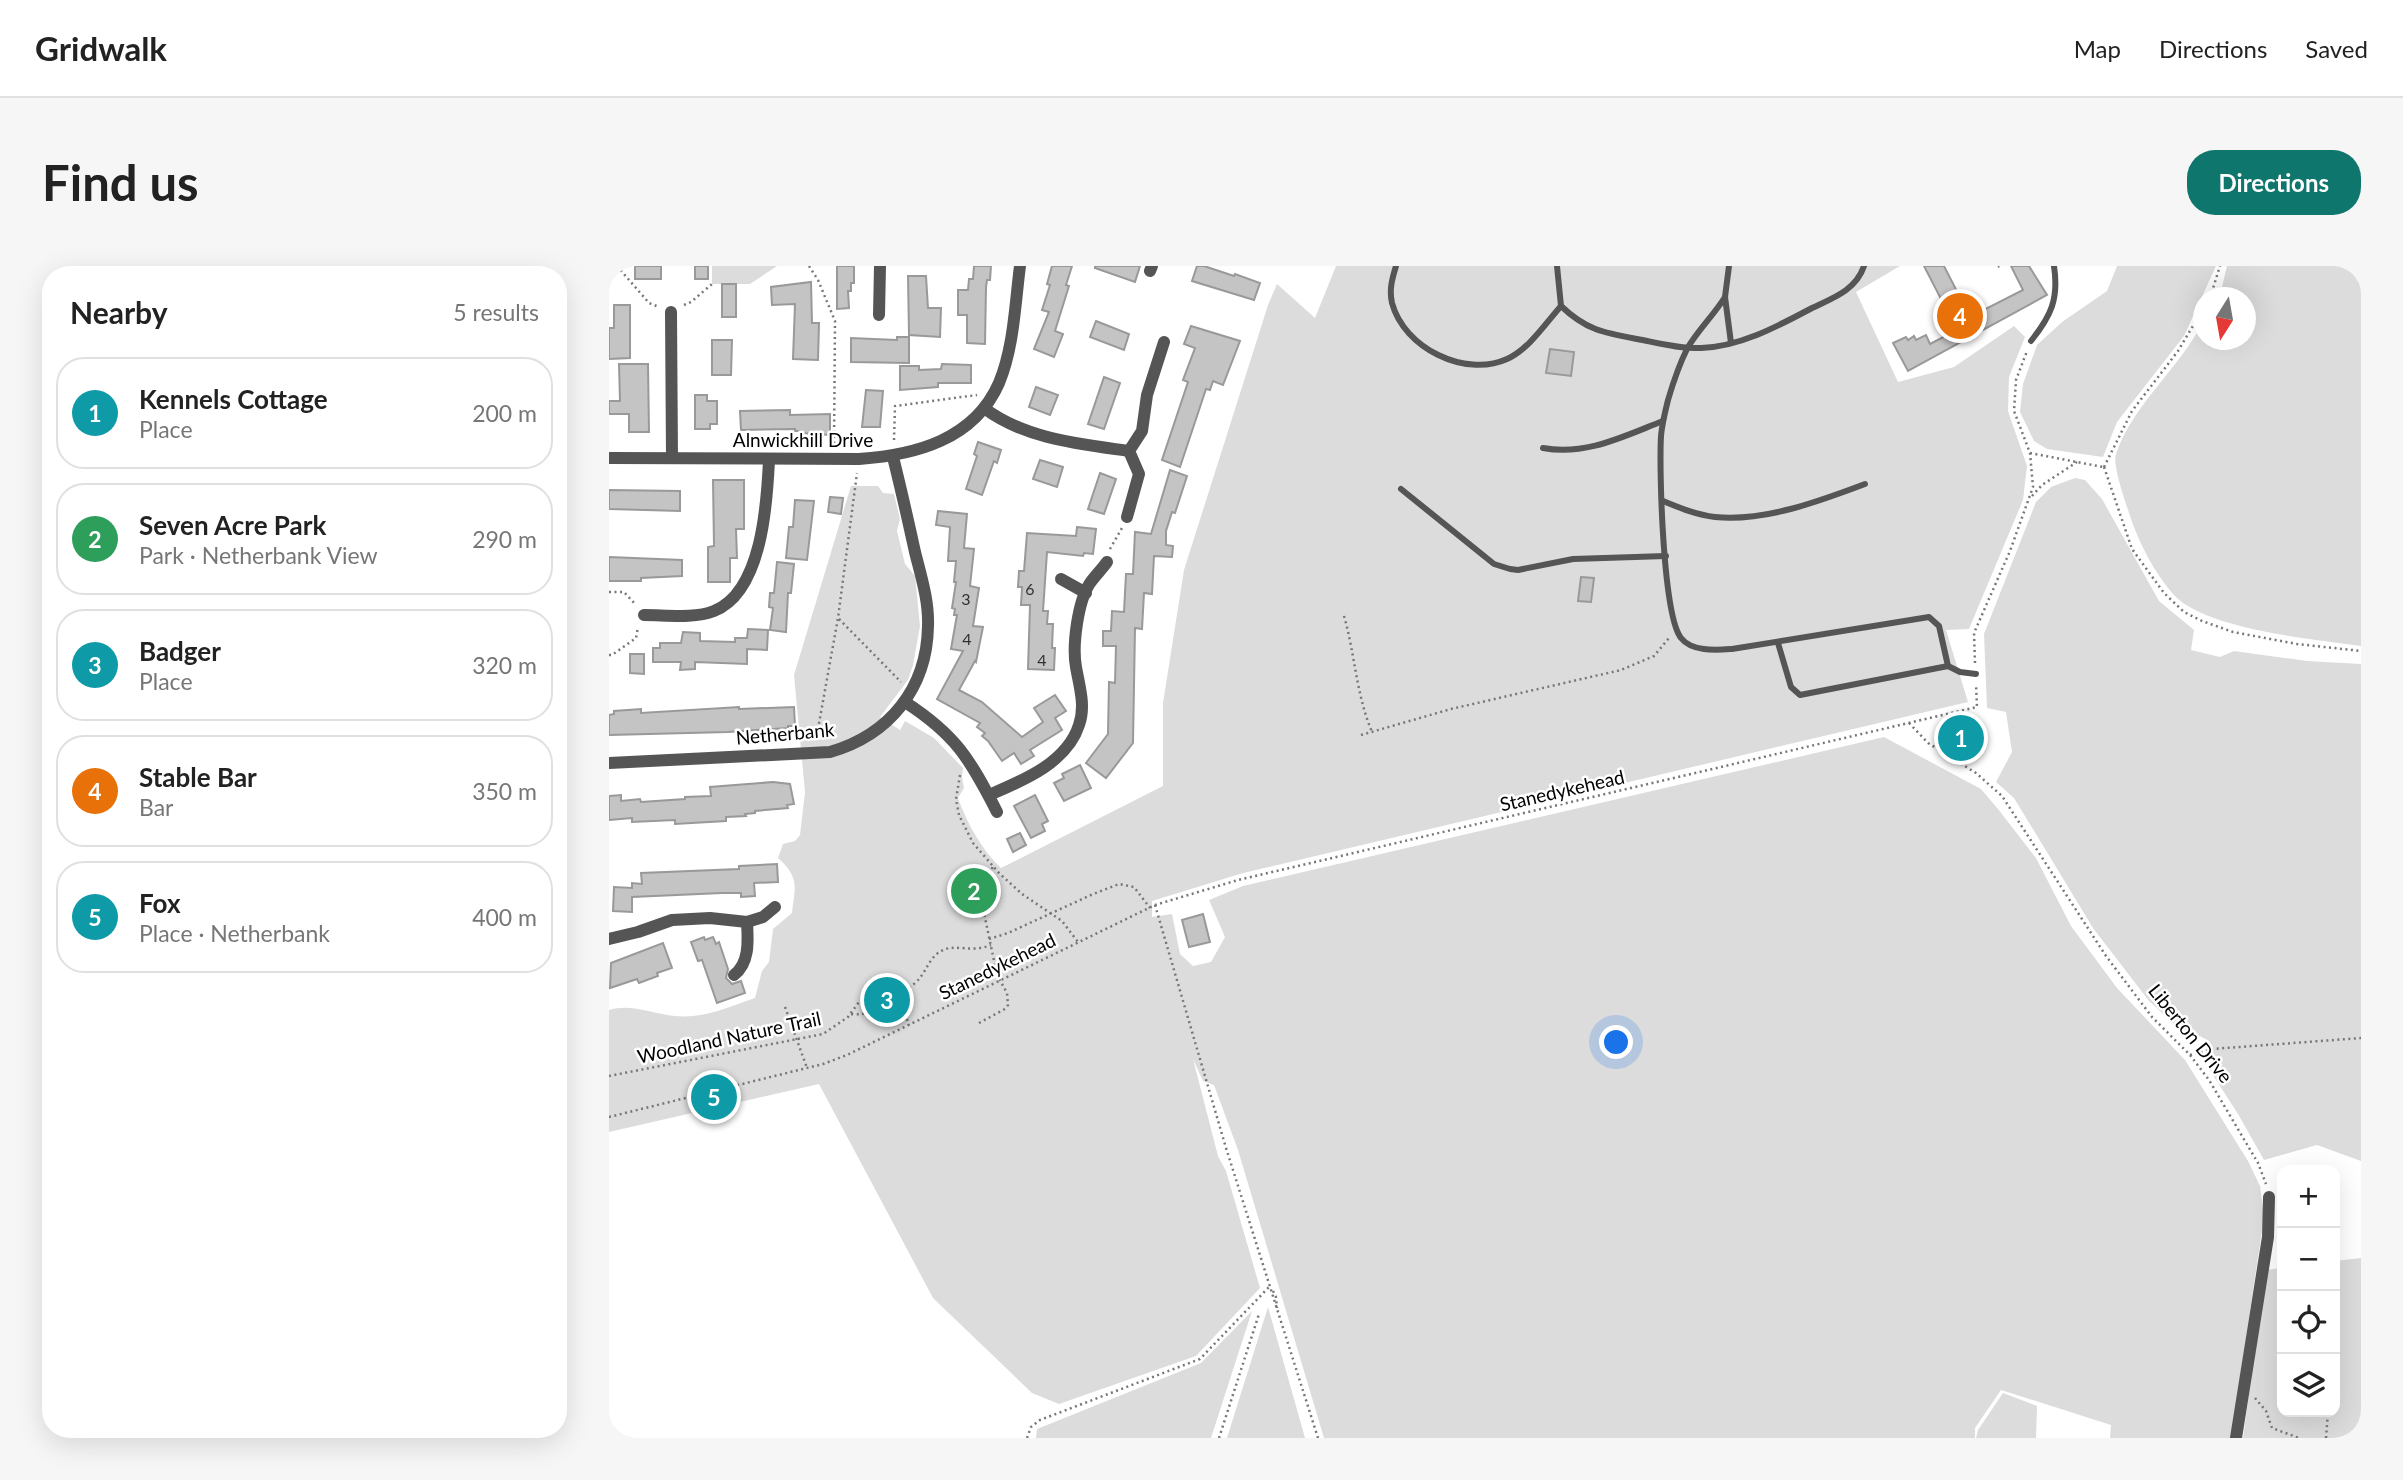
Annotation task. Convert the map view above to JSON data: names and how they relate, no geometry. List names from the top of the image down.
{
  "streets": {
    "street": ["Alnwickhill Drive", "Netherbank"],
    "path": ["Stanedykehead", "Liberton Drive", "Woodland Nature Trail"]
  },
  "crossings": [
    ["Alnwickhill Drive", "Netherbank"],
    ["Stanedykehead", "Liberton Drive"]
  ],
  "house_numbers": [
    "6",
    "3",
    "4",
    "4"
  ],
  "north": "bottom",
  "page": {
    "header": "Gridwalk",
    "nav": ["Map", "Directions", "Saved"],
    "buttons": "Directions",
    "title": "Find us",
    "heading": ["Nearby", "5 results"],
    "pins": [
      "4",
      "1",
      "2",
      "3",
      "5"
    ],
    "list": [
      {
        "mark": "1",
        "name": "Kennels Cottage",
        "note": "Place",
        "value": "200 m"
      },
      {
        "mark": "2",
        "name": "Seven Acre Park",
        "note": "Park · Netherbank View",
        "value": "290 m"
      },
      {
        "mark": "3",
        "name": "Badger",
        "note": "Place",
        "value": "320 m"
      },
      {
        "mark": "4",
        "name": "Stable Bar",
        "note": "Bar",
        "value": "350 m"
      },
      {
        "mark": "5",
        "name": "Fox",
        "note": "Place · Netherbank",
        "value": "400 m"
      }
    ],
    "map_buttons": ["+", "−"]
  }
}
